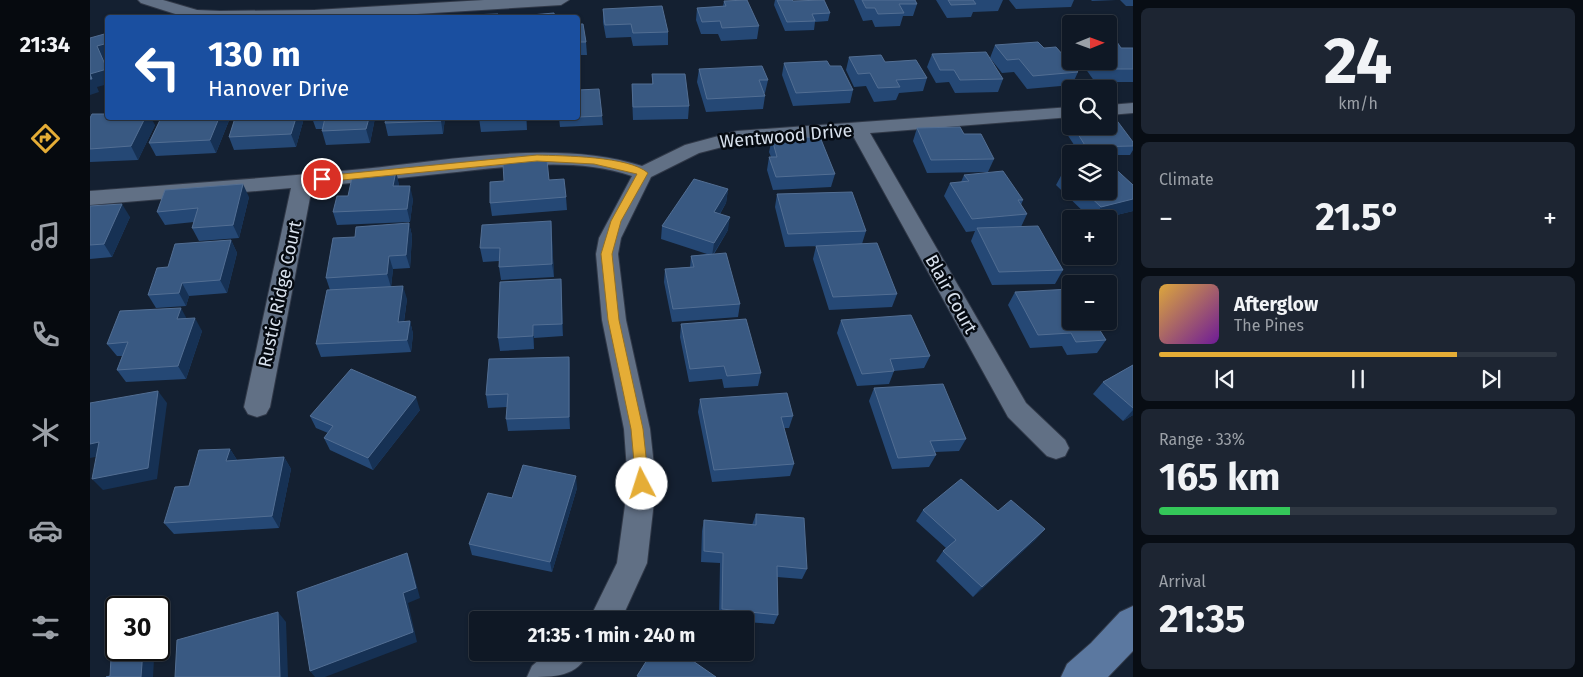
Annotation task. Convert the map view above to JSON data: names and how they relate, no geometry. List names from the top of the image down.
{
  "streets": {
    "street": ["Wentwood Drive", "Rustic Ridge Court", "Blair Court"]
  },
  "crossings": [
    ["Wentwood Drive", "Blair Court"]
  ],
  "north": "right",
  "page": {
    "tabs": "21:34",
    "tile": [
      ["24", "km/h"],
      "Climate",
      ["Range · 33%", "165 km"],
      ["Arrival", "21:35"]
    ],
    "map_buttons": ["+", "−"],
    "turn": ["130 m", "Hanover Drive"],
    "heat": ["−", "21.5°", "+"],
    "song": ["Afterglow", "The Pines"],
    "limit": "30",
    "trip": "21:35 · 1 min · 240 m"
  }
}
